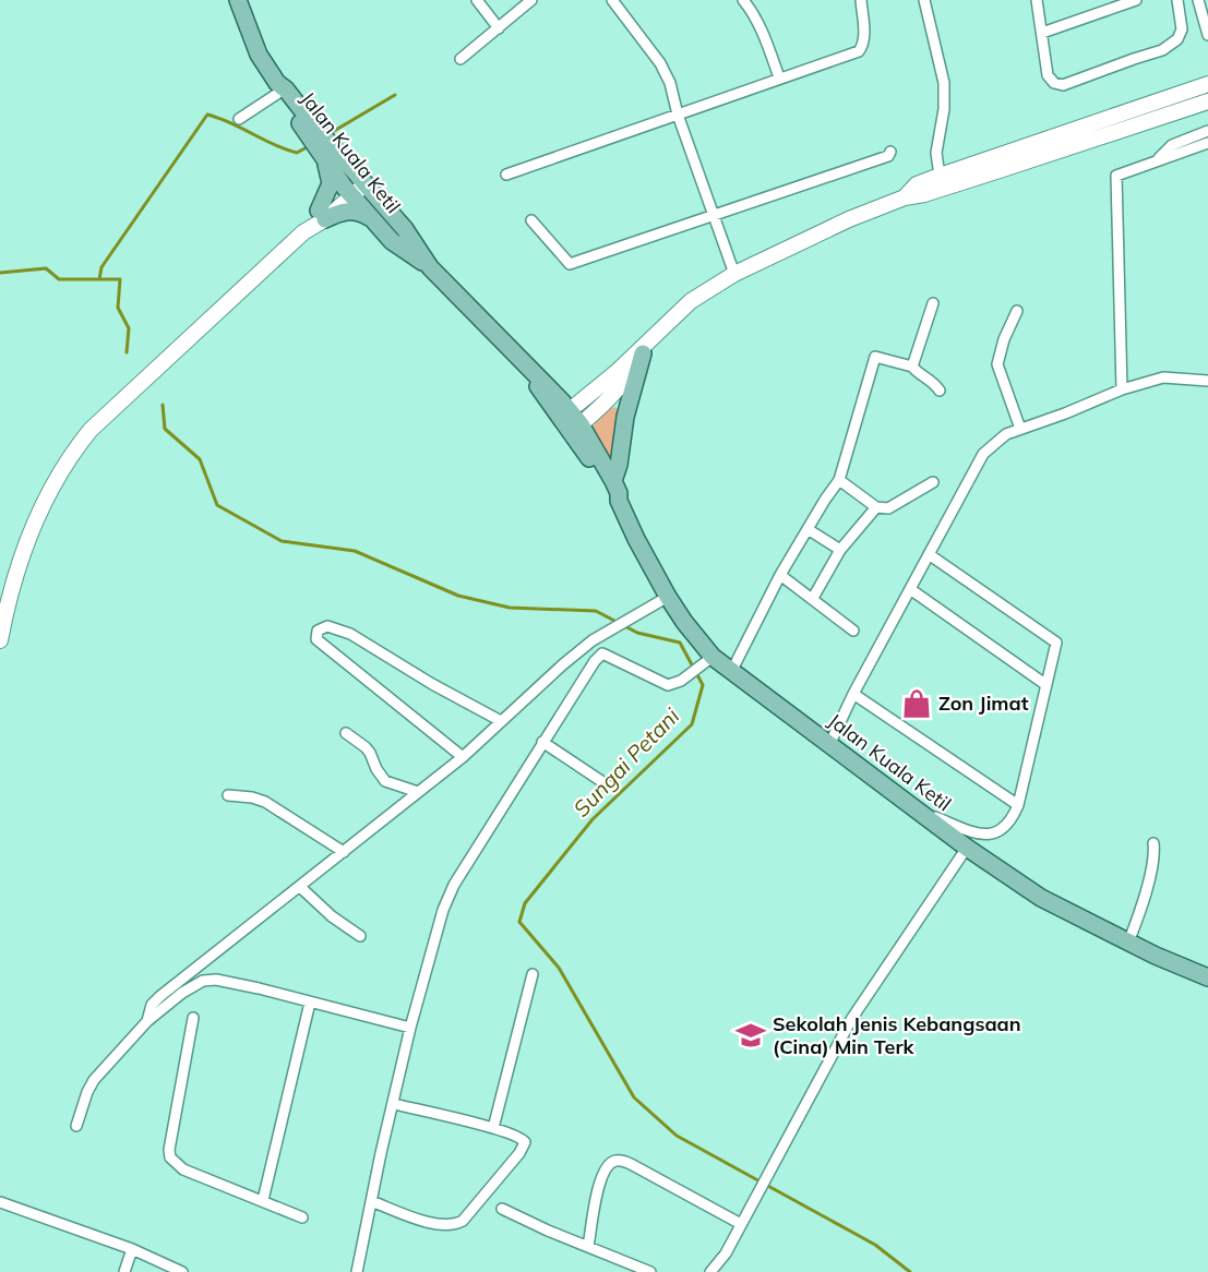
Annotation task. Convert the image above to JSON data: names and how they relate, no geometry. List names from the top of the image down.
{
  "streets": {
    "main road": ["Jalan Kuala Ketil"]
  },
  "water": ["Sungai Petani"],
  "places": {
    "shop": ["Zon Jimat"],
    "school or university": ["Sekolah Jenis Kebangsaan (Cina) Min Terk"]
  }
}
